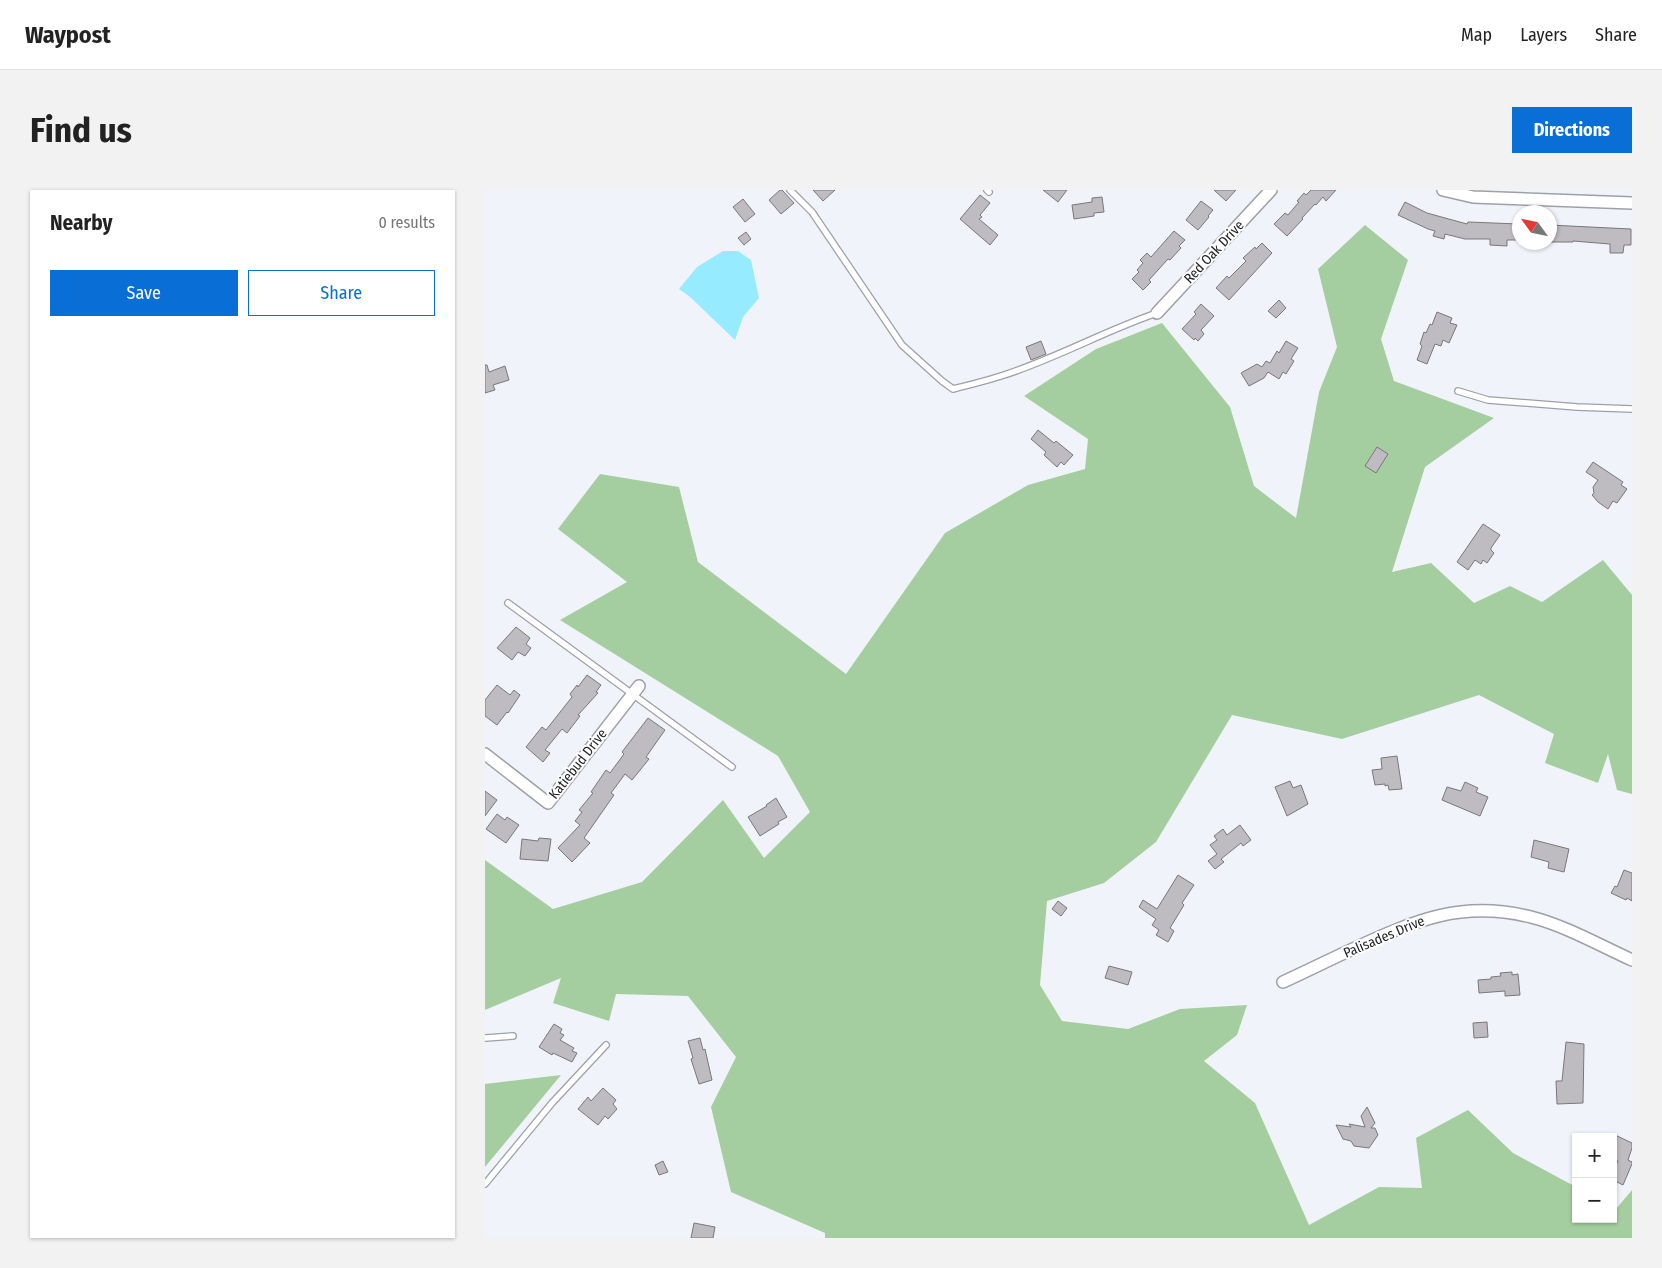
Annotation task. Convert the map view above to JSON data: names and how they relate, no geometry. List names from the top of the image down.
{
  "streets": {
    "street": ["Red Oak Drive", "Katiebud Drive", "Palisades Drive"]
  },
  "north": "top left",
  "page": {
    "header": "Waypost",
    "nav": ["Map", "Layers", "Share"],
    "buttons": [
      "Directions",
      ["Save", "Share"]
    ],
    "title": "Find us",
    "heading": ["Nearby", "0 results"],
    "map_buttons": ["+", "−"]
  }
}
